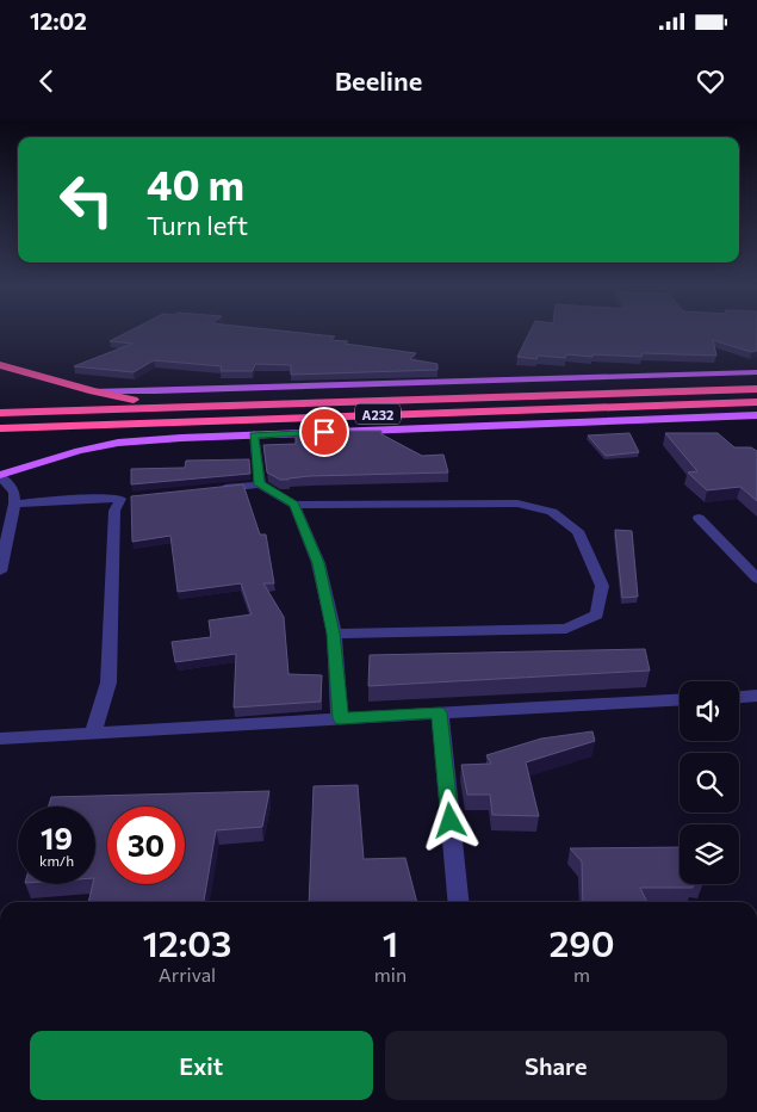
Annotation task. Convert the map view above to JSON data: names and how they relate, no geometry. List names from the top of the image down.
{
  "streets": {
    "highway": ["A232"]
  },
  "page": {
    "status": "12:02",
    "header": "Beeline",
    "turn": ["40 m", "Turn left"],
    "speed": "19 km/h",
    "limit": "30",
    "eta": [
      "12:03",
      "Arrival",
      "1",
      "min",
      "290",
      "m"
    ],
    "buttons": ["Exit", "Share"]
  }
}
